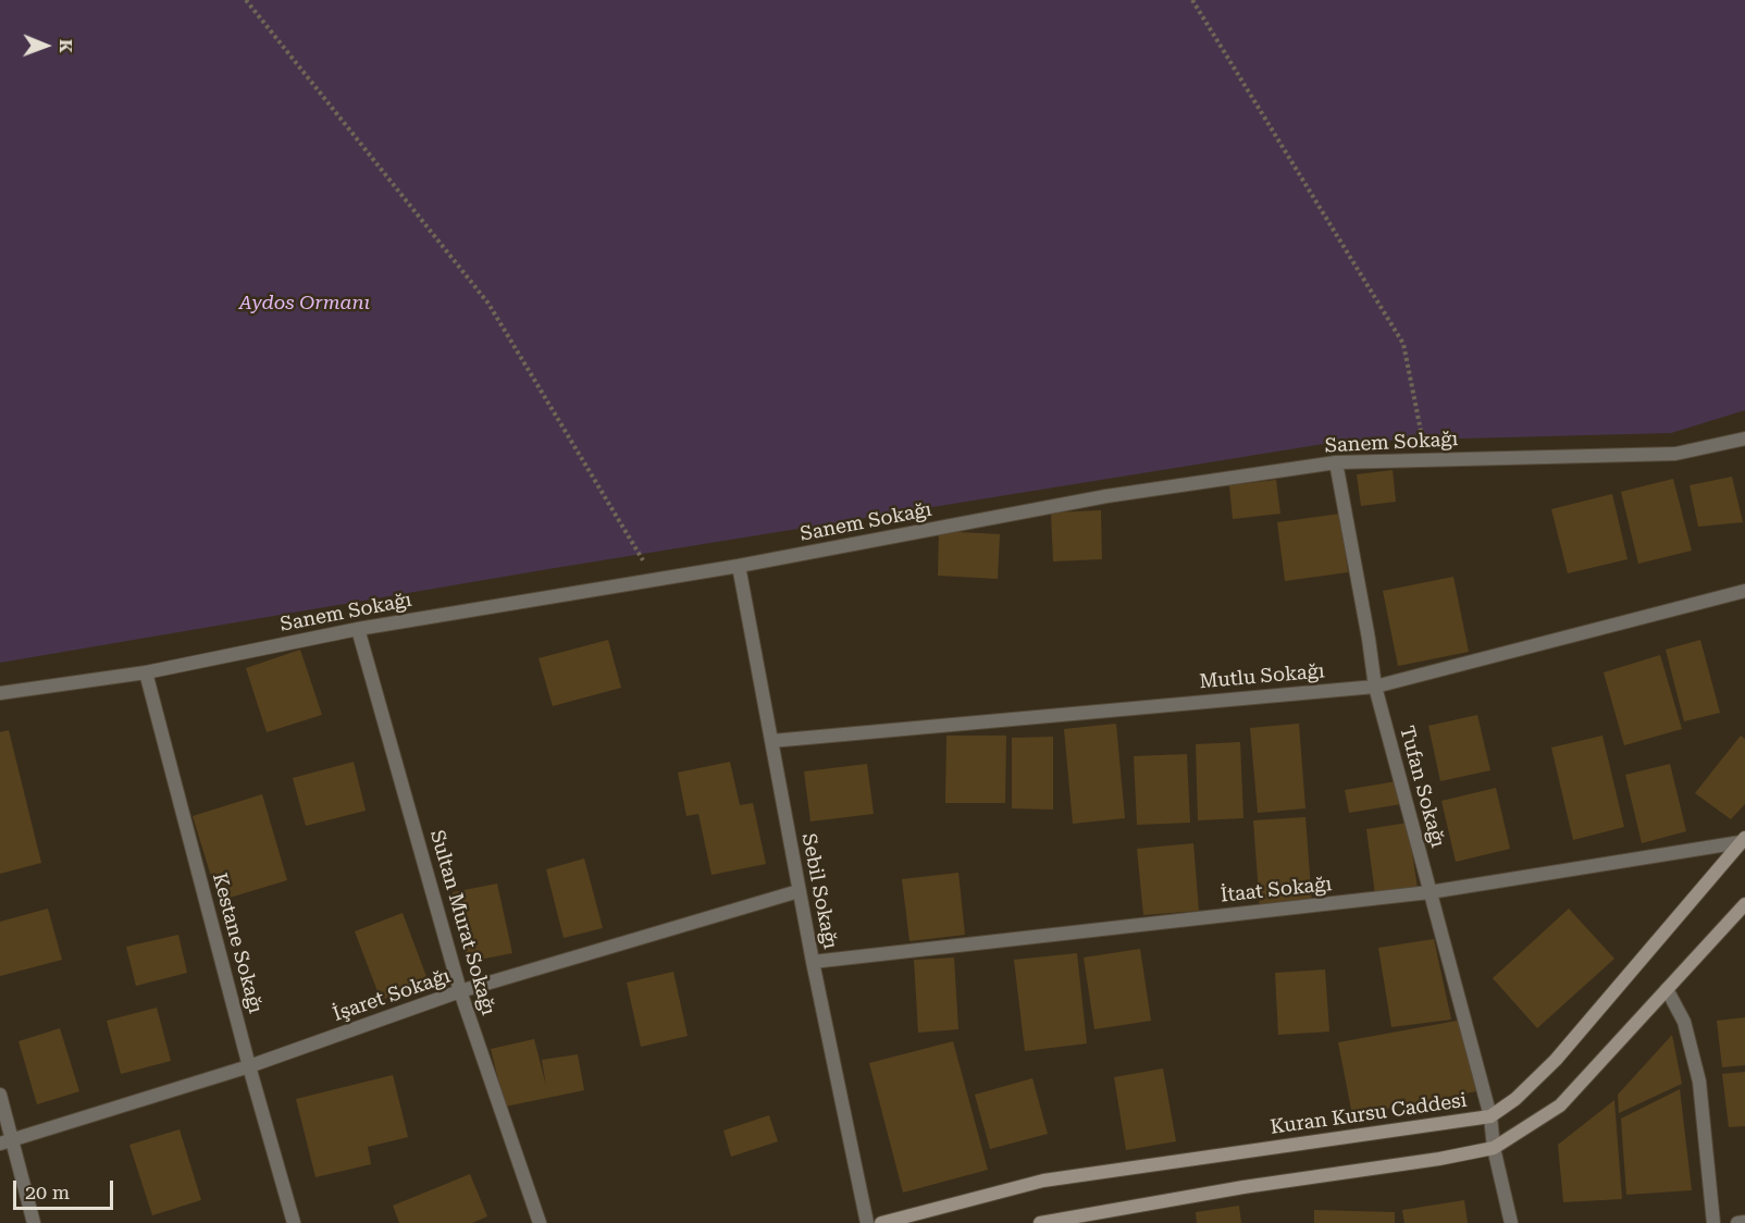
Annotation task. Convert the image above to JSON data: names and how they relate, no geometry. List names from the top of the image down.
{
  "streets": {
    "main road": ["Kuran Kursu Caddesi"],
    "street": [
      "Sanem Sokağı",
      "Mutlu Sokağı",
      "Tufan Sokağı",
      "İtaat Sokağı",
      "Sebil Sokağı",
      "Sultan Murat Sokağı",
      "Kestane Sokağı",
      "İşaret Sokağı"
    ]
  },
  "crossings": [
    ["Sanem Sokağı", "Tufan Sokağı"],
    ["Sanem Sokağı", "Sebil Sokağı"],
    ["Sanem Sokağı", "Sultan Murat Sokağı"],
    ["Sanem Sokağı", "Kestane Sokağı"],
    ["Mutlu Sokağı", "Tufan Sokağı"],
    ["Mutlu Sokağı", "Sebil Sokağı"],
    ["Tufan Sokağı", "İtaat Sokağı"],
    ["Tufan Sokağı", "Kuran Kursu Caddesi"],
    ["İtaat Sokağı", "Sebil Sokağı"],
    ["İtaat Sokağı", "Kuran Kursu Caddesi"],
    ["Sebil Sokağı", "İşaret Sokağı"],
    ["Sultan Murat Sokağı", "İşaret Sokağı"],
    ["Kestane Sokağı", "İşaret Sokağı"]
  ],
  "parks": ["Aydos Ormanı"],
  "scale_bar": "20 m",
  "north": "right"
}
